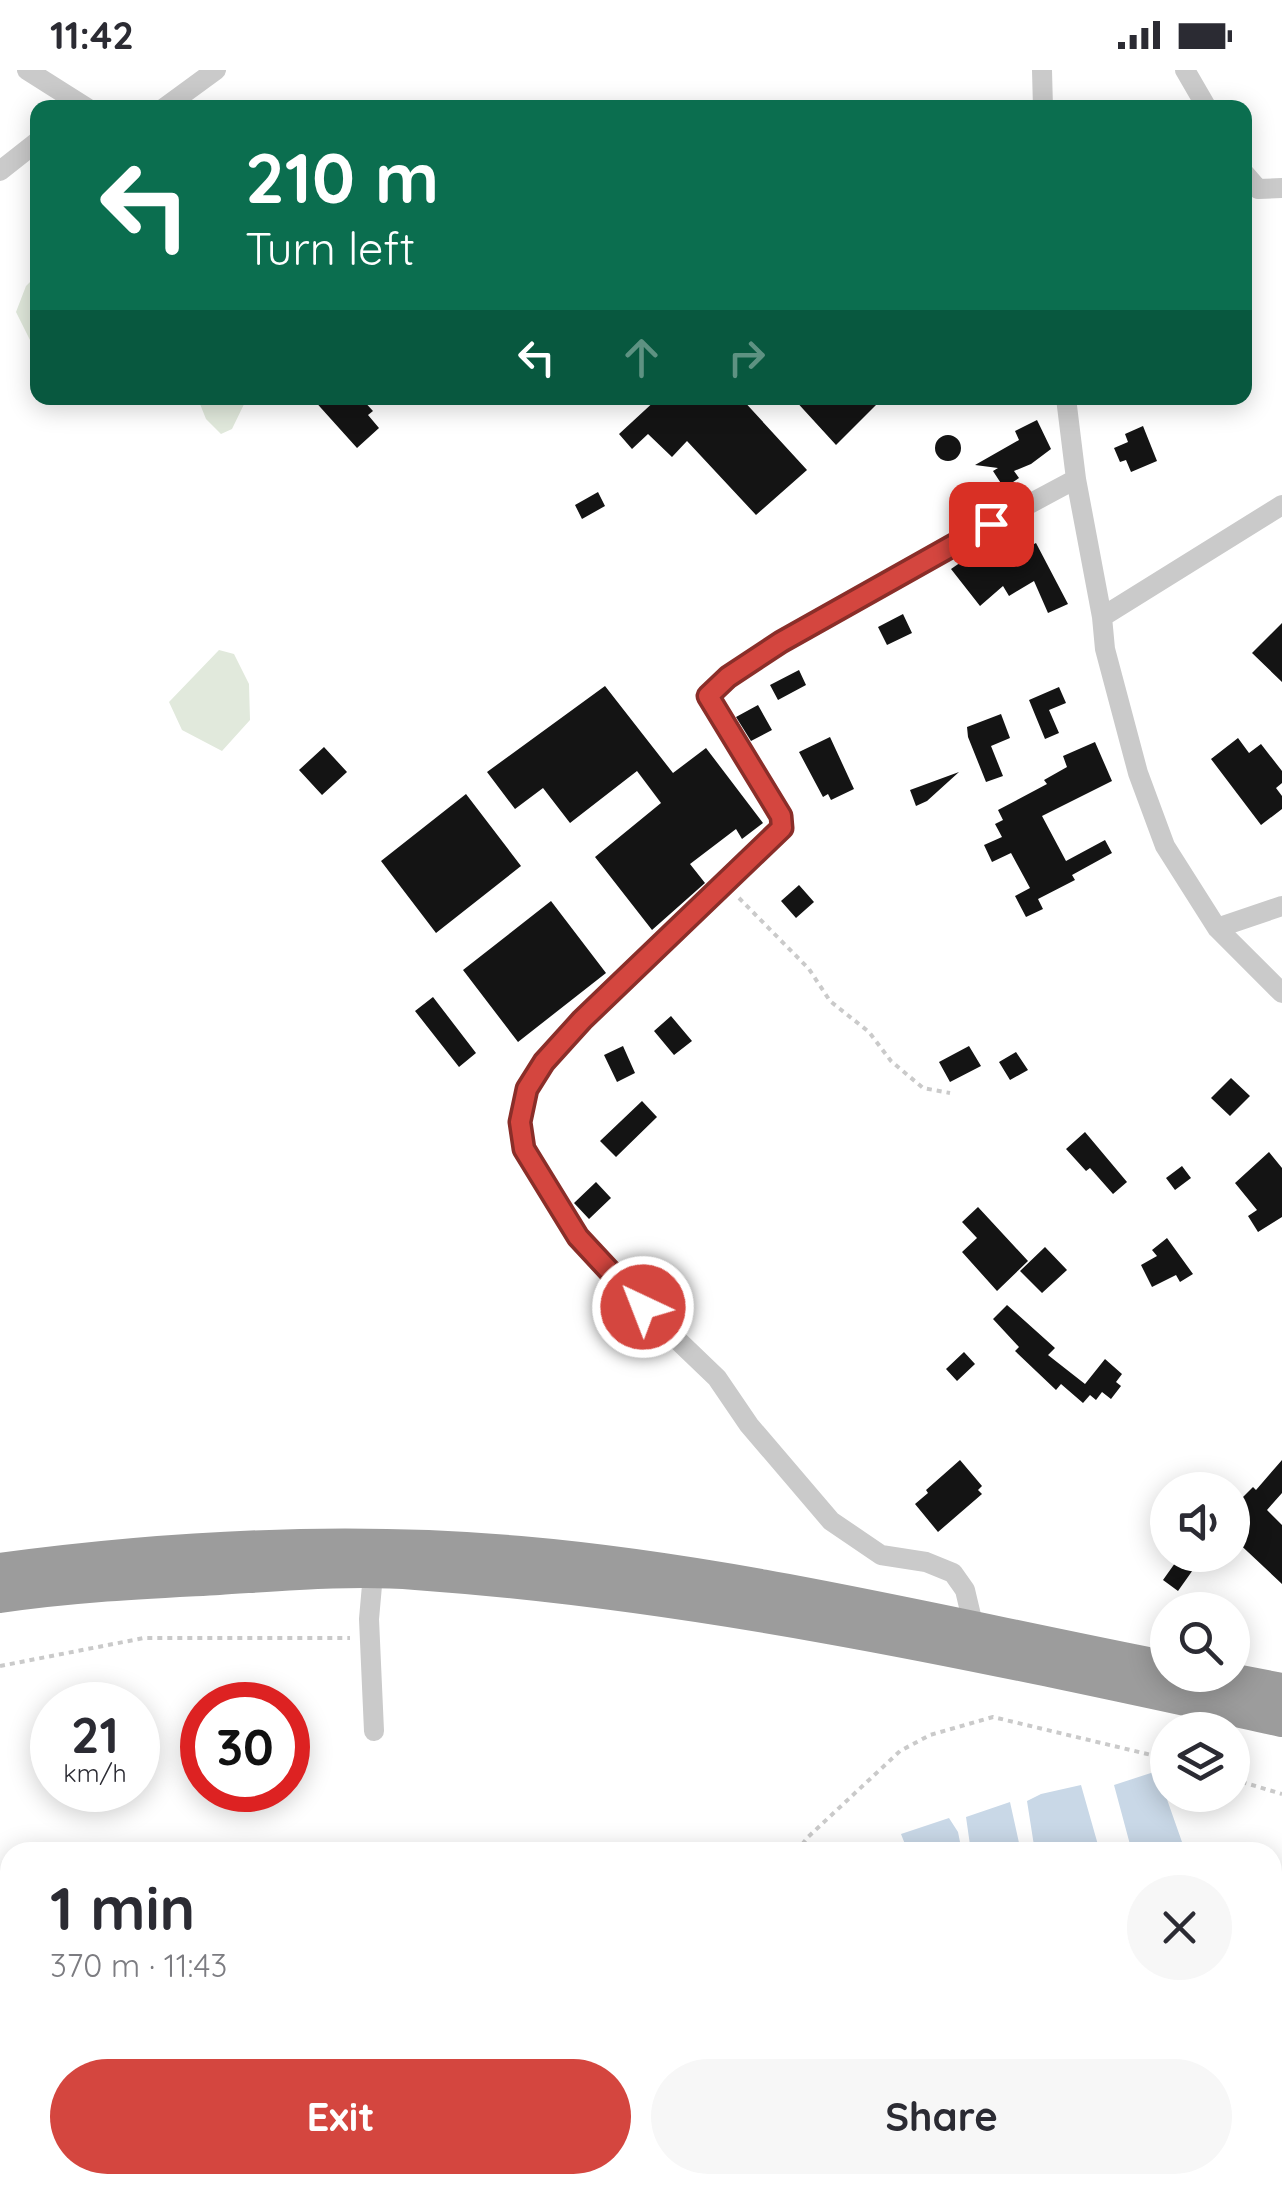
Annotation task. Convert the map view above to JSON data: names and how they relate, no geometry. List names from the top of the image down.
{
  "page": {
    "status": "11:42",
    "turn": ["210 m", "Turn left"],
    "speed": "21 km/h",
    "limit": "30",
    "heading": ["1 min", "370 m · 11:43"],
    "buttons": ["Exit", "Share"]
  }
}
